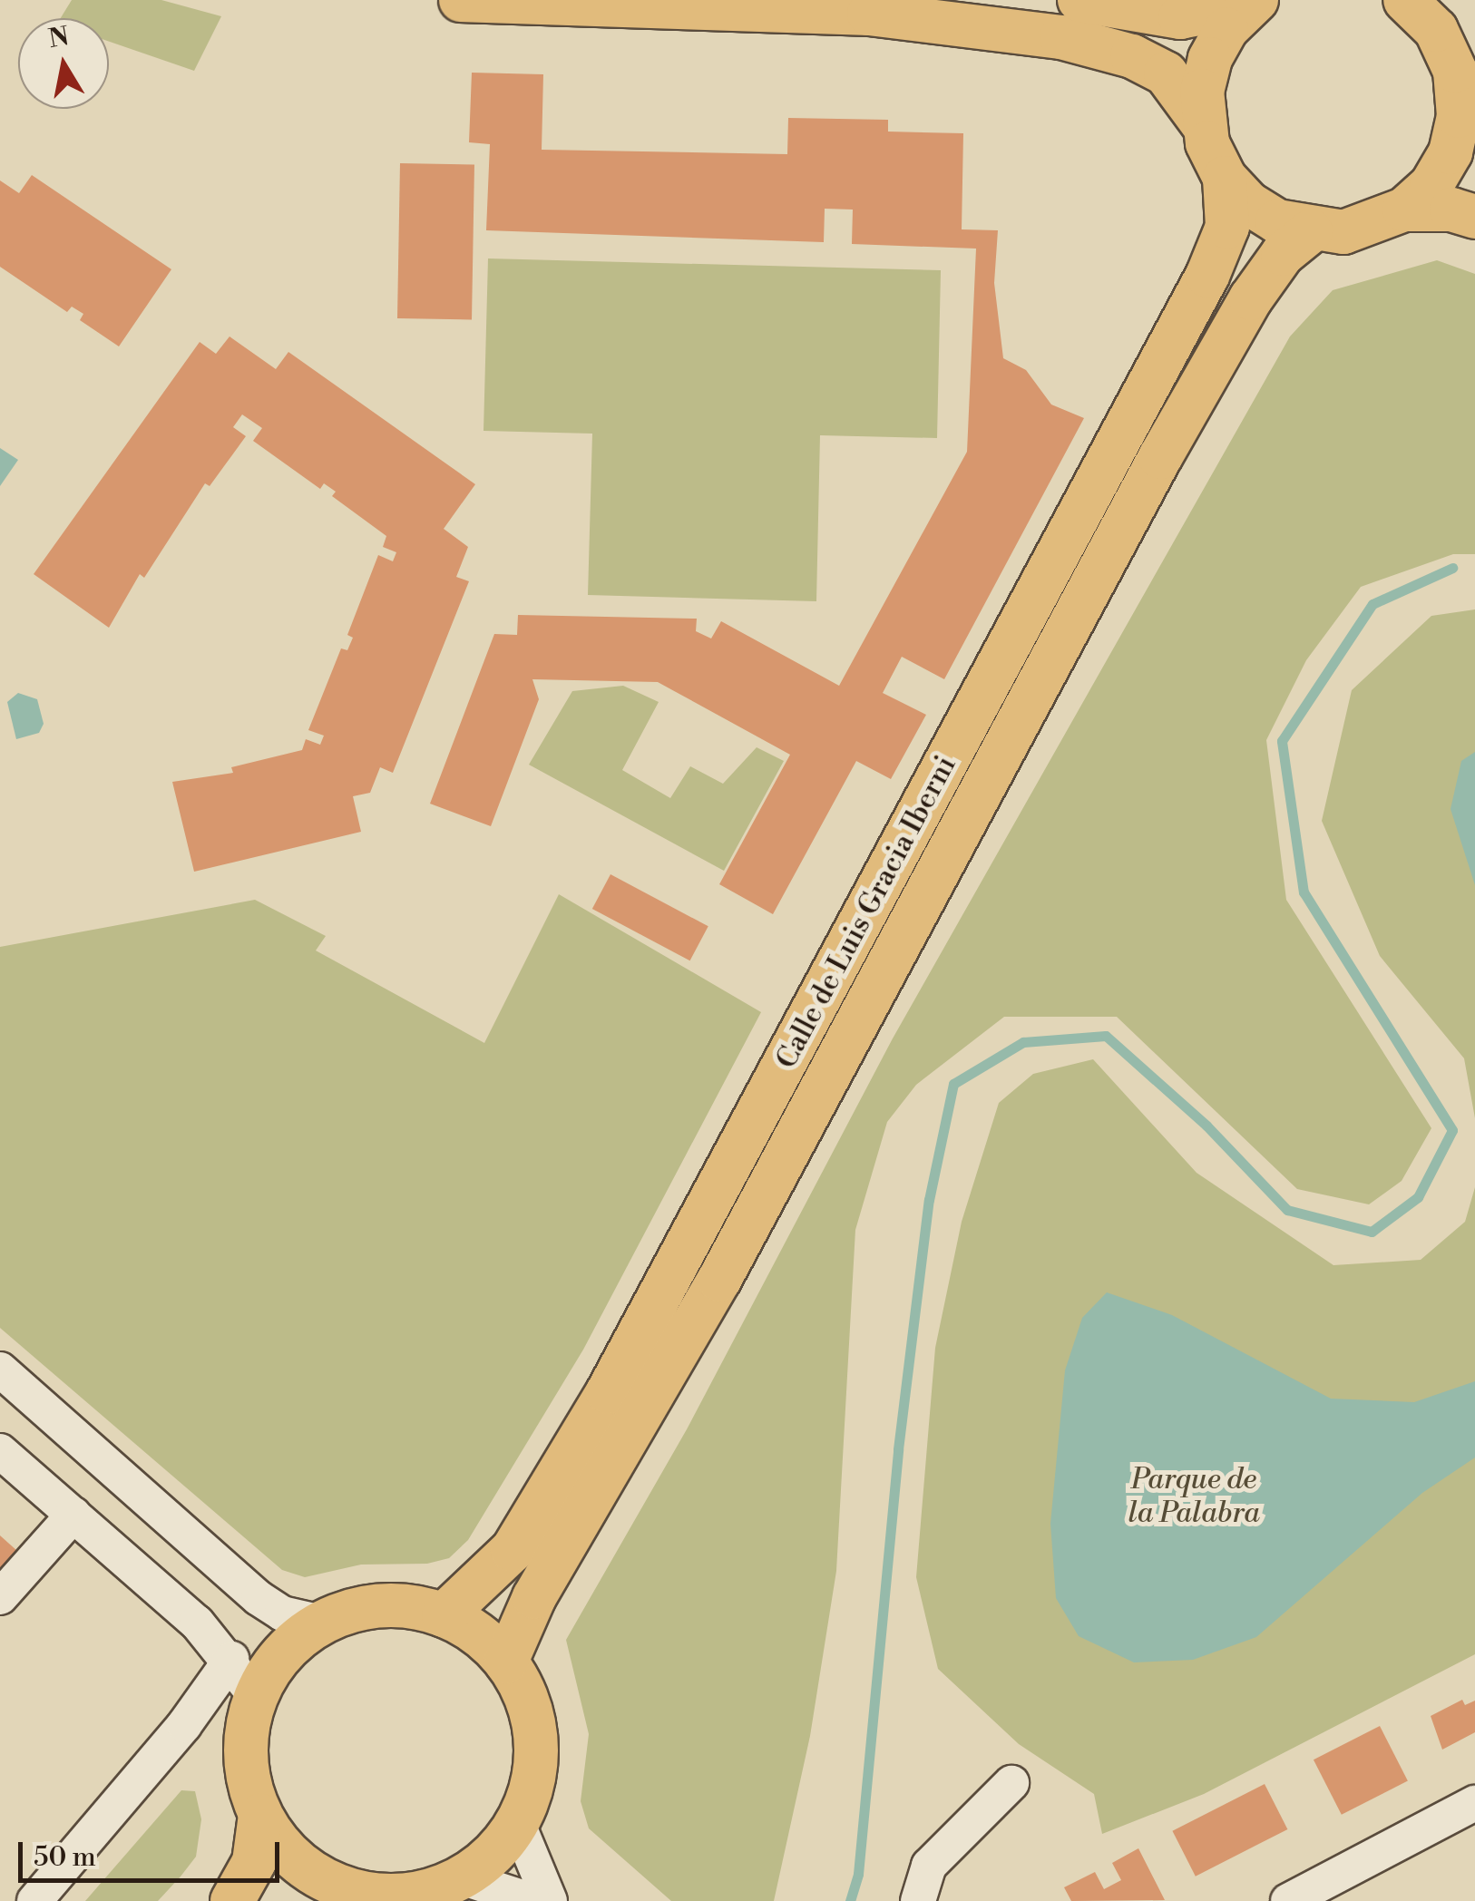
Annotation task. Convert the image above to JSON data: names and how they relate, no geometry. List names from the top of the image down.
{
  "streets": {
    "main road": ["Calle de Luis Gracia Iberni"]
  },
  "parks": ["Parque de la Palabra"],
  "scale_bar": "50 m",
  "north": "top"
}
